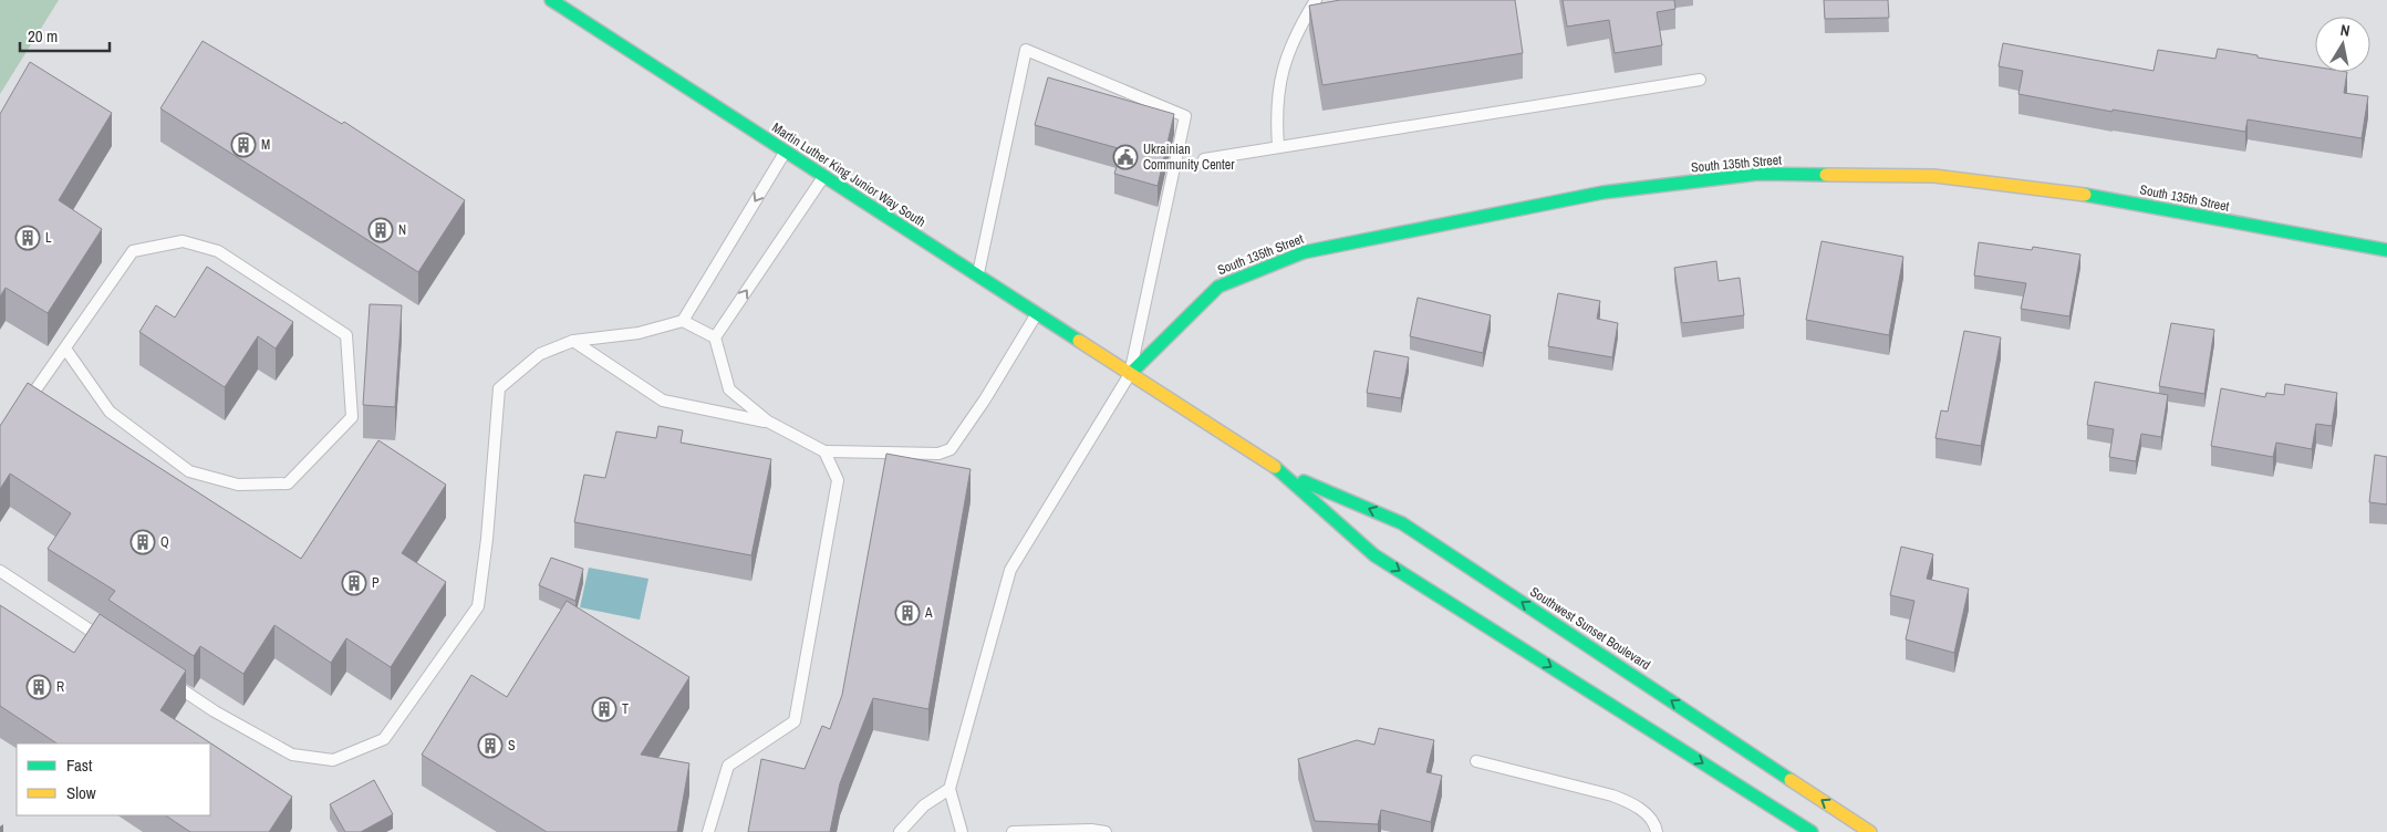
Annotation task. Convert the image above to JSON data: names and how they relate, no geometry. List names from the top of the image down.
{
  "streets": {
    "main road": ["South 135th Street", "Martin Luther King Junior Way South", "Southwest Sunset Boulevard"]
  },
  "crossings": [
    ["South 135th Street", "Martin Luther King Junior Way South"],
    ["South 135th Street", "Southwest Sunset Boulevard"],
    ["Martin Luther King Junior Way South", "Southwest Sunset Boulevard"]
  ],
  "places": {
    "building": [
      "M",
      "N",
      "L",
      "Q",
      "P",
      "A",
      "R",
      "T",
      "S"
    ],
    "public building": ["Ukrainian Community Center"]
  },
  "legend": ["Fast", "Slow"],
  "scale_bar": "20 m",
  "north": "top"
}
